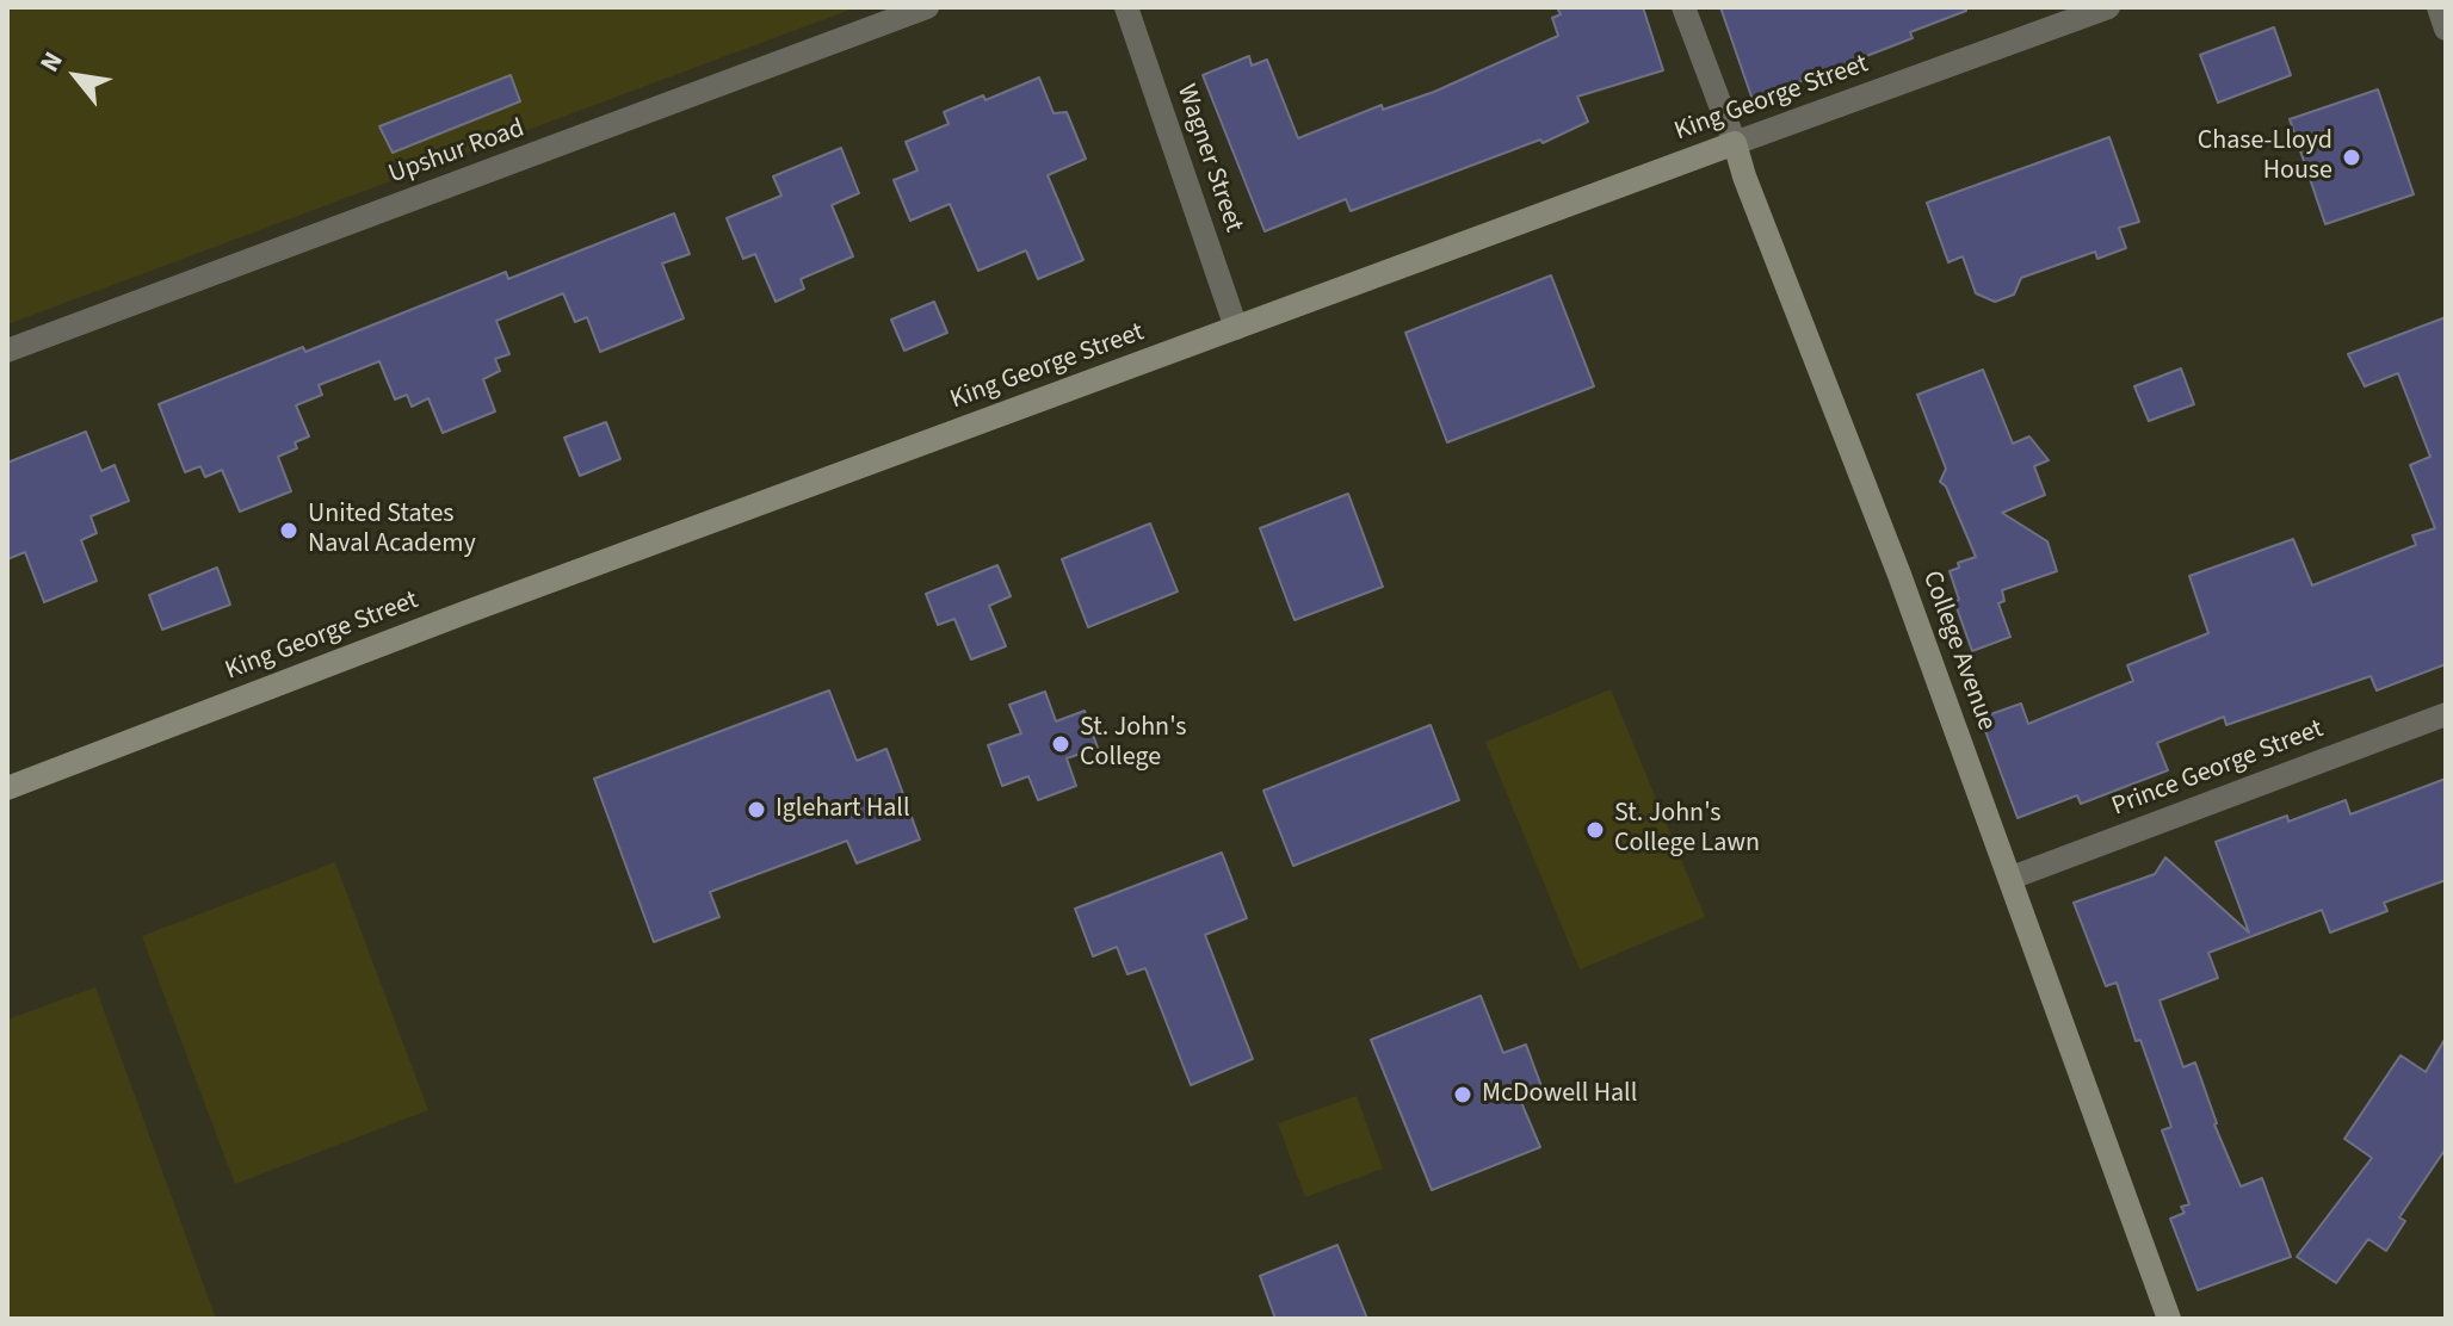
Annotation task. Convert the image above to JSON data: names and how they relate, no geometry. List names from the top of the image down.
{
  "streets": {
    "main road": ["King George Street", "College Avenue"],
    "street": ["Upshur Road", "Wagner Street", "Prince George Street"]
  },
  "crossings": [
    ["King George Street", "Wagner Street"],
    ["King George Street", "College Avenue"],
    ["College Avenue", "Prince George Street"]
  ],
  "places": [
    "Chase-Lloyd House",
    "United States Naval Academy",
    "St. John's College",
    "Iglehart Hall",
    "St. John's College Lawn",
    "McDowell Hall"
  ],
  "north": "top left"
}
